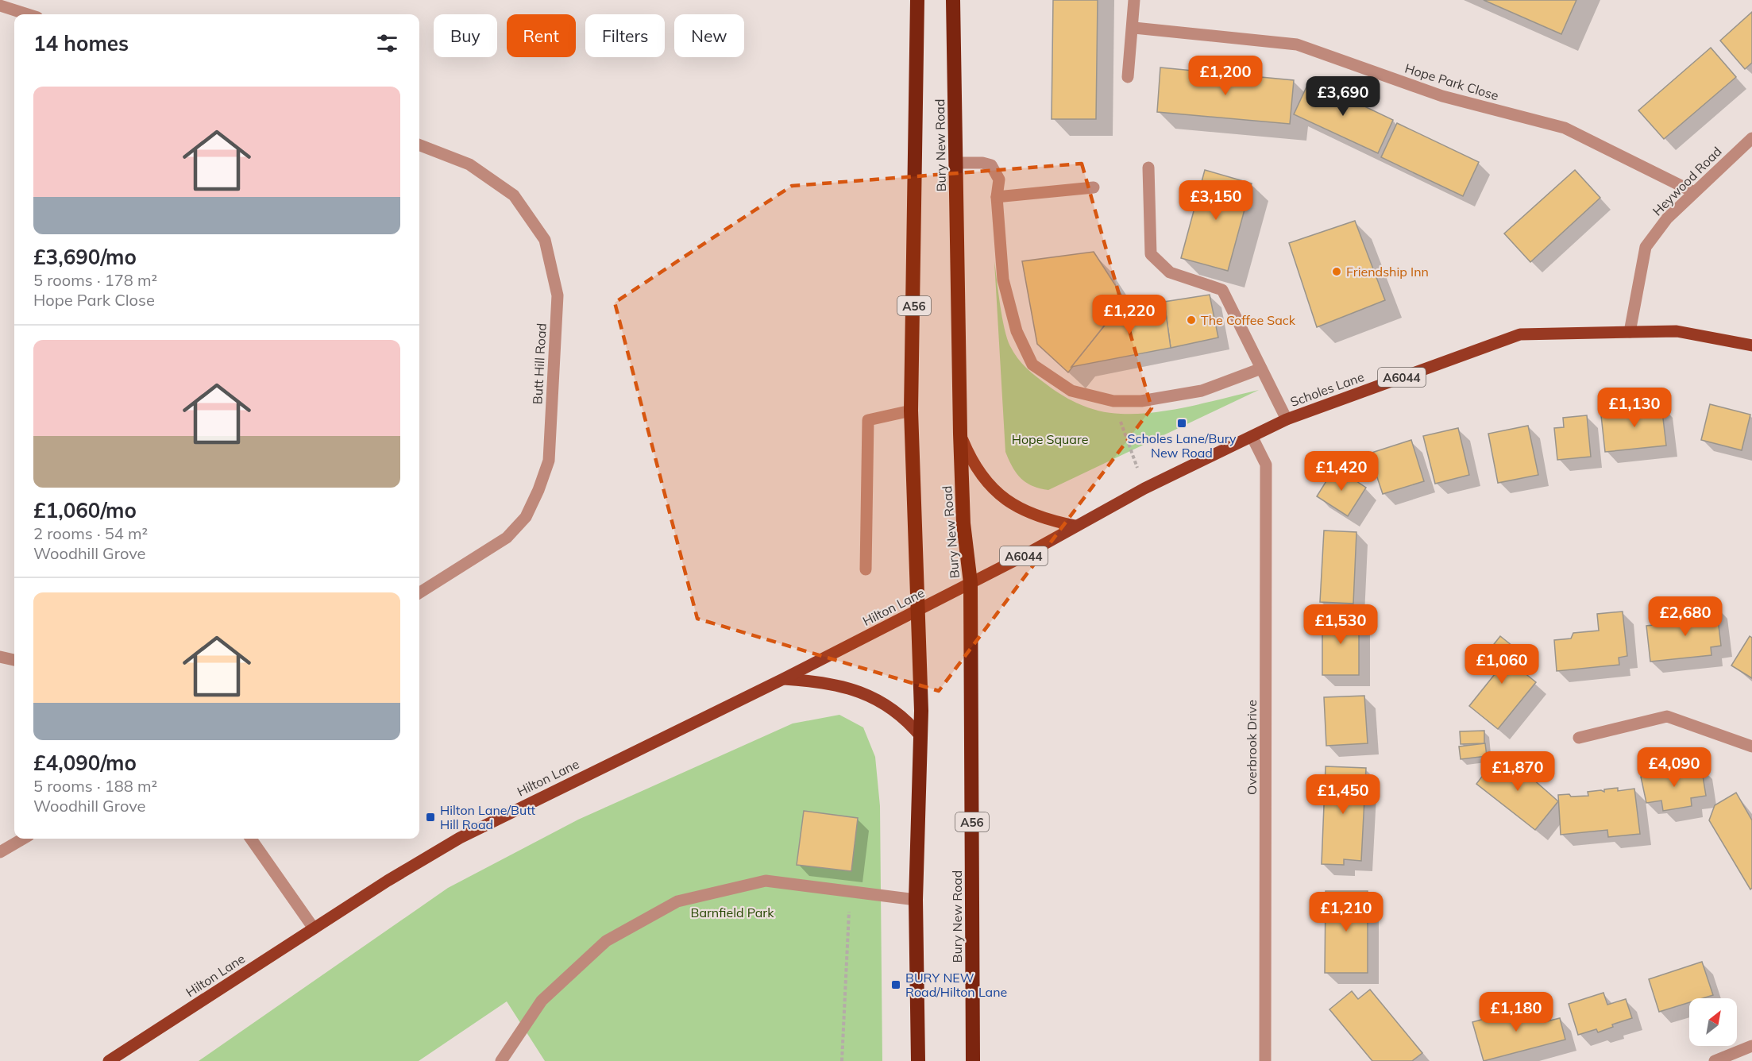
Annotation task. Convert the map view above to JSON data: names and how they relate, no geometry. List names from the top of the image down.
{
  "streets": {
    "highway": ["Bury New Road", "A56"],
    "main road": ["A6044", "Scholes Lane", "Hilton Lane"],
    "street": [
      "Hope Park Close",
      "Heywood Road",
      "Butt Hill Road",
      "Overbrook Drive"
    ]
  },
  "crossings": [
    ["Hope Park Close", "Heywood Road"],
    ["Bury New Road", "Scholes Lane"],
    ["Bury New Road", "Hilton Lane"],
    ["Heywood Road", "Scholes Lane"],
    ["Scholes Lane", "Hilton Lane"],
    ["Scholes Lane", "Overbrook Drive"]
  ],
  "parks": ["Hope Square", "Barnfield Park"],
  "places": {
    "other": ["Friendship Inn", "The Coffee Sack"],
    "transit": ["Scholes Lane/Bury New Road", "Hilton Lane/Butt Hill Road", "BURY NEW Road/Hilton Lane"]
  },
  "north": "top right",
  "page": {
    "chip": [
      "Buy",
      "Rent",
      "Filters",
      "New"
    ],
    "heading": "14 homes",
    "price": [
      "£1,200",
      "£3,690",
      "£3,150",
      "£1,220",
      "£1,130",
      "£1,420",
      "£2,680",
      "£1,530",
      "£1,060",
      "£4,090",
      "£1,870",
      "£1,450",
      "£1,210",
      "£1,180"
    ],
    "list": [
      {
        "name": "£3,690/mo",
        "note": "5 rooms · 178 m² · Hope Park Close"
      },
      {
        "name": "£1,060/mo",
        "note": "2 rooms · 54 m² · Woodhill Grove"
      },
      {
        "name": "£4,090/mo",
        "note": "5 rooms · 188 m² · Woodhill Grove"
      }
    ]
  }
}
